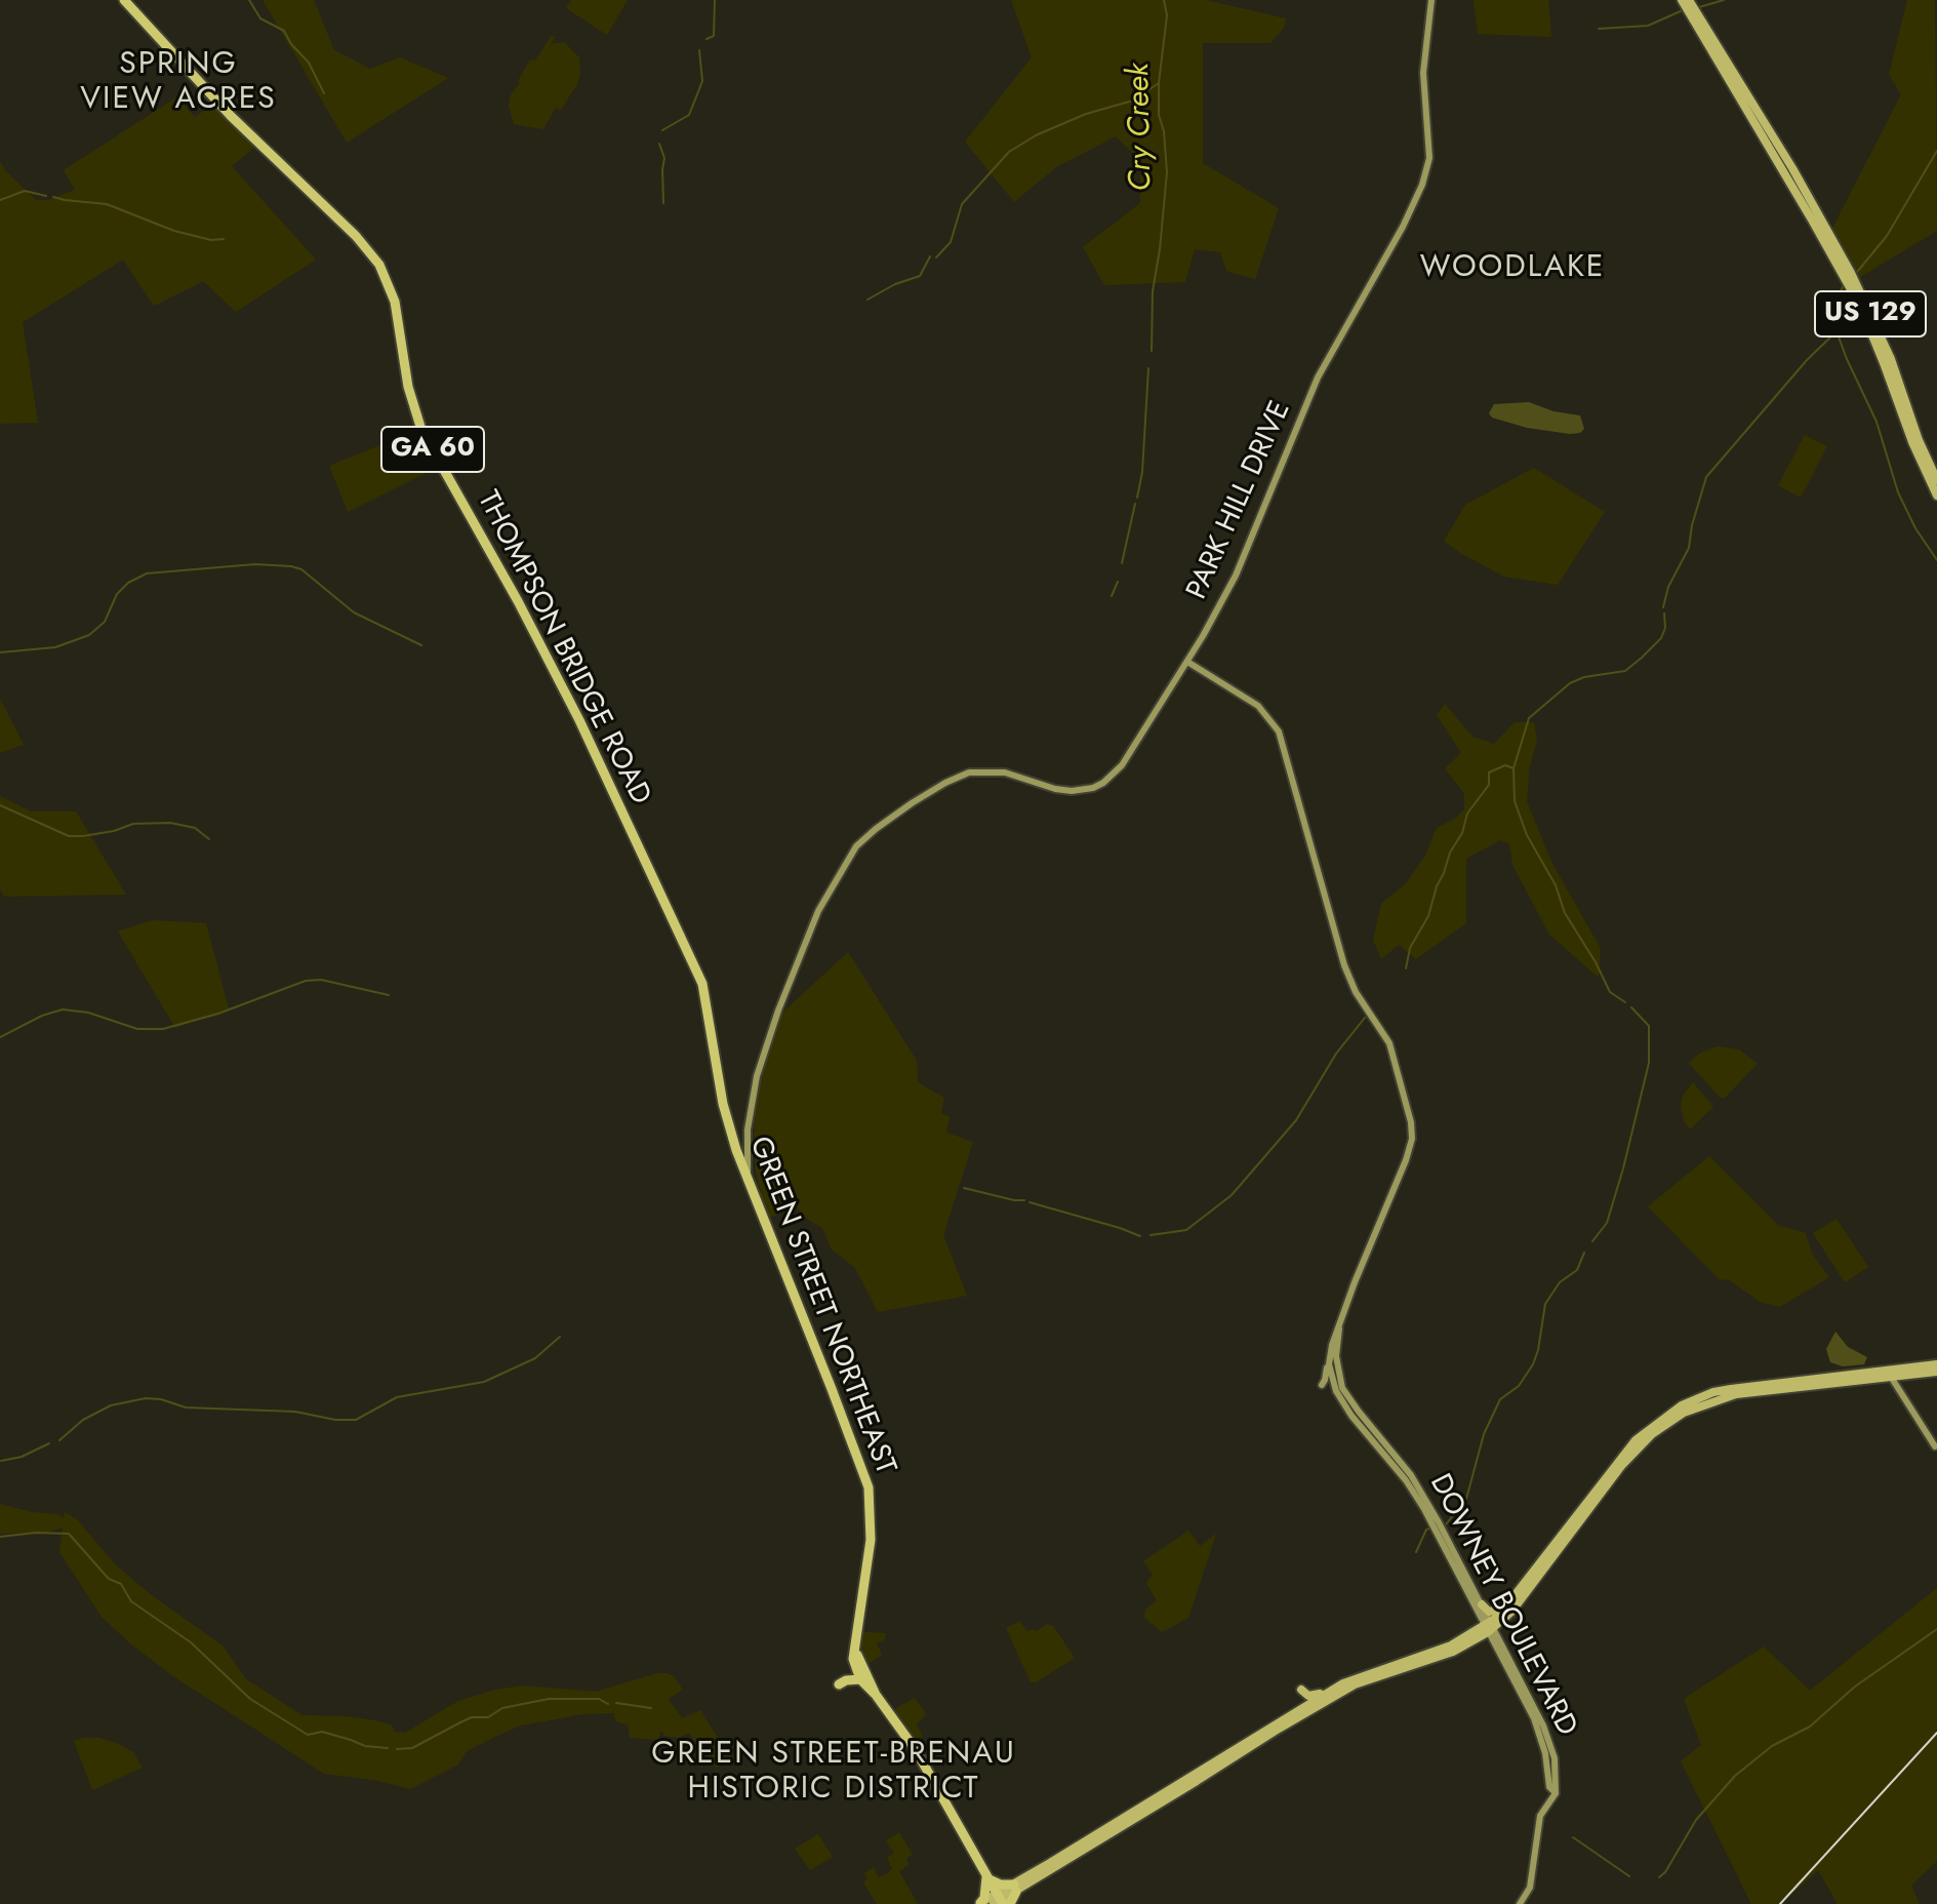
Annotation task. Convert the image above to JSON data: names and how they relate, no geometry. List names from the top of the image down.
{
  "streets": {
    "highway": ["GA 60", "THOMPSON BRIDGE ROAD", "GREEN STREET NORTHEAST"],
    "main road": ["US 129", "PARK HILL DRIVE", "DOWNEY BOULEVARD"]
  },
  "crossings": [
    ["PARK HILL DRIVE", "GREEN STREET NORTHEAST"],
    ["THOMPSON BRIDGE ROAD", "GREEN STREET NORTHEAST"]
  ],
  "districts": ["SPRING VIEW ACRES", "WOODLAKE", "GREEN STREET-BRENAU HISTORIC DISTRICT"],
  "water": ["Cry Creek"]
}
